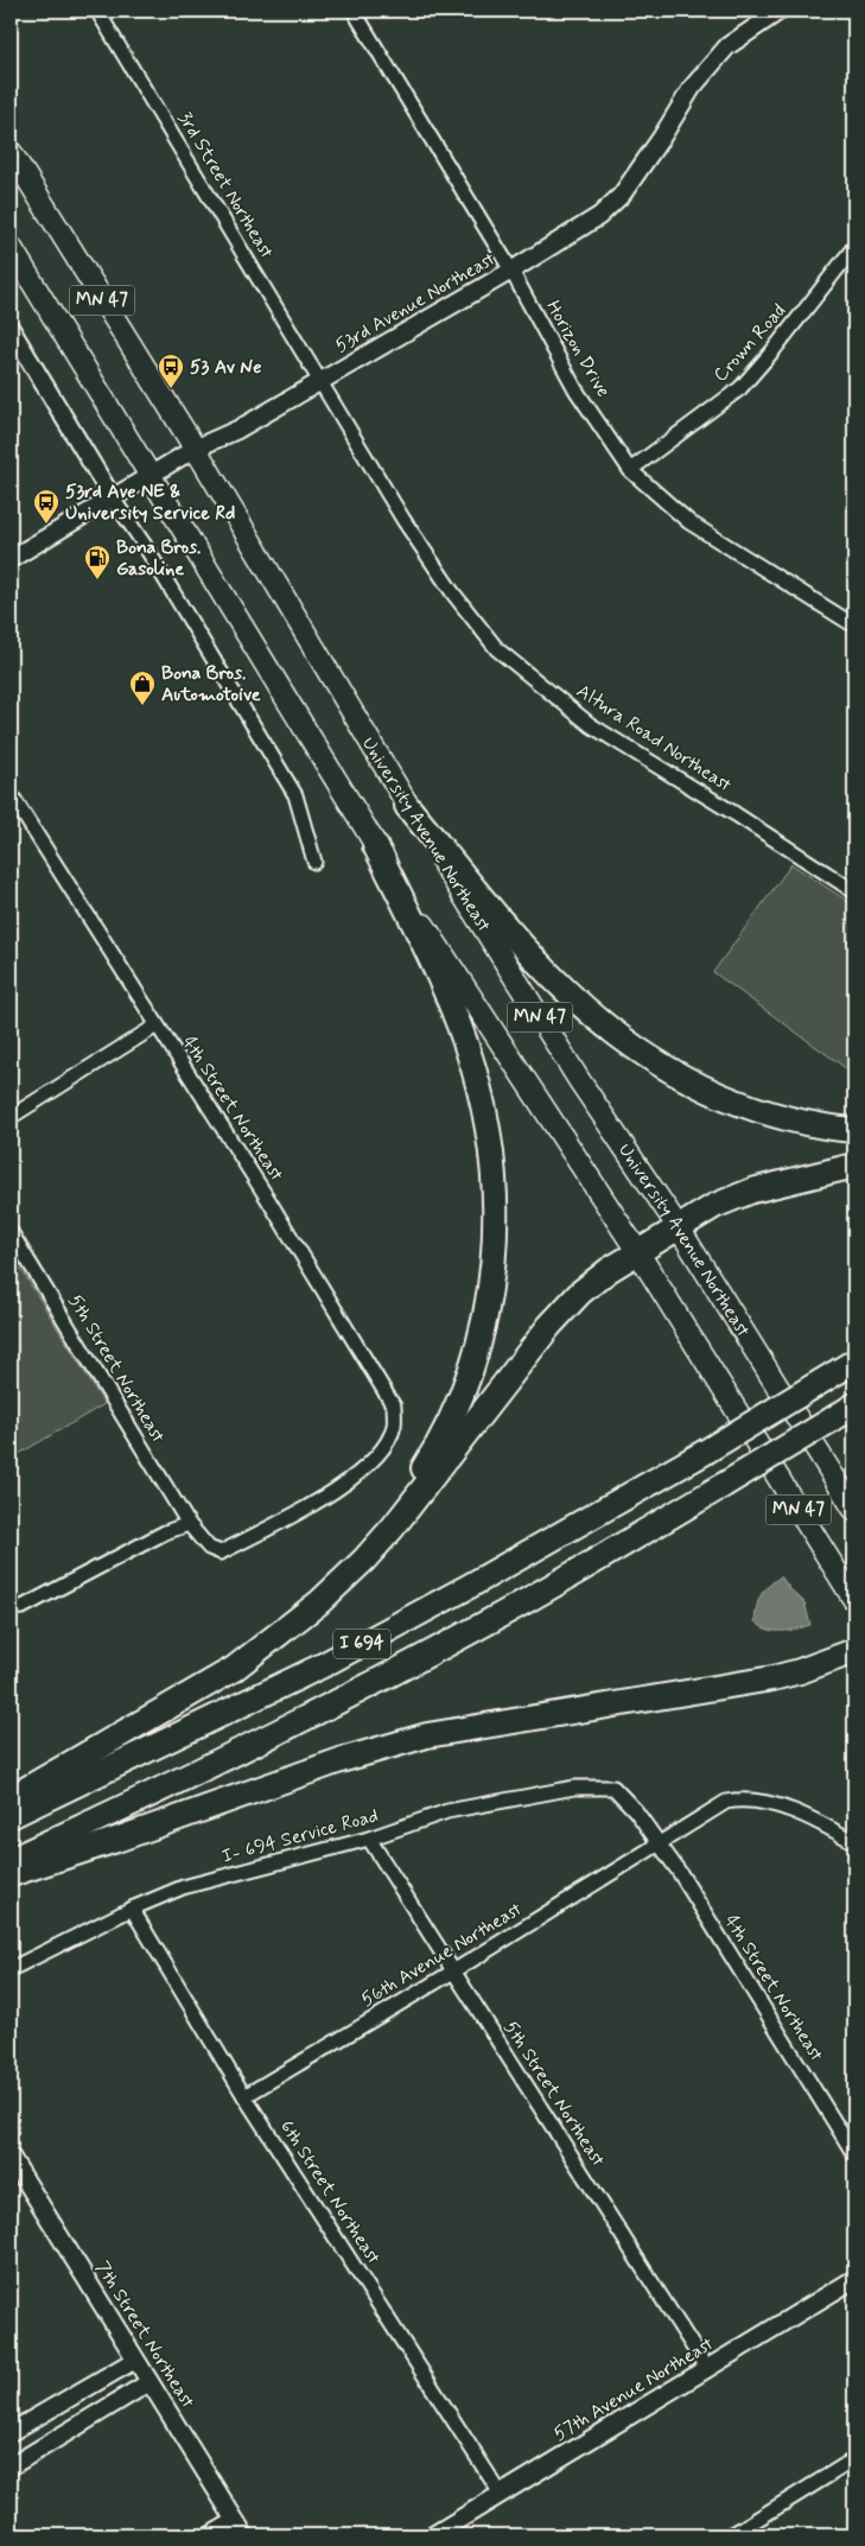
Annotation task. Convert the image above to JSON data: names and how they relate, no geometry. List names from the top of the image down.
{
  "streets": {
    "highway": ["I 694"],
    "main road": ["MN 47", "University Avenue Northeast"],
    "street": [
      "3rd Street Northeast",
      "53rd Avenue Northeast",
      "Crown Road",
      "Horizon Drive",
      "Altura Road Northeast",
      "4th Street Northeast",
      "5th Street Northeast",
      "I- 694 Service Road",
      "56th Avenue Northeast",
      "6th Street Northeast",
      "7th Street Northeast",
      "57th Avenue Northeast"
    ]
  },
  "crossings": [
    ["3rd Street Northeast", "53rd Avenue Northeast"],
    ["3rd Street Northeast", "Altura Road Northeast"],
    ["MN 47", "53rd Avenue Northeast"],
    ["53rd Avenue Northeast", "Horizon Drive"],
    ["53rd Avenue Northeast", "Altura Road Northeast"],
    ["53rd Avenue Northeast", "University Avenue Northeast"],
    ["Crown Road", "Horizon Drive"],
    ["4th Street Northeast", "5th Street Northeast"],
    ["4th Street Northeast", "I- 694 Service Road"],
    ["4th Street Northeast", "56th Avenue Northeast"],
    ["5th Street Northeast", "I- 694 Service Road"],
    ["5th Street Northeast", "56th Avenue Northeast"],
    ["5th Street Northeast", "57th Avenue Northeast"],
    ["I- 694 Service Road", "6th Street Northeast"],
    ["56th Avenue Northeast", "6th Street Northeast"],
    ["6th Street Northeast", "57th Avenue Northeast"]
  ],
  "places": {
    "bus stop": ["53 Av Ne", "53rd Ave NE & University Service Rd"],
    "fuel station": ["Bona Bros. Gasoline"],
    "shop": ["Bona Bros. Automotoive"]
  }
}
